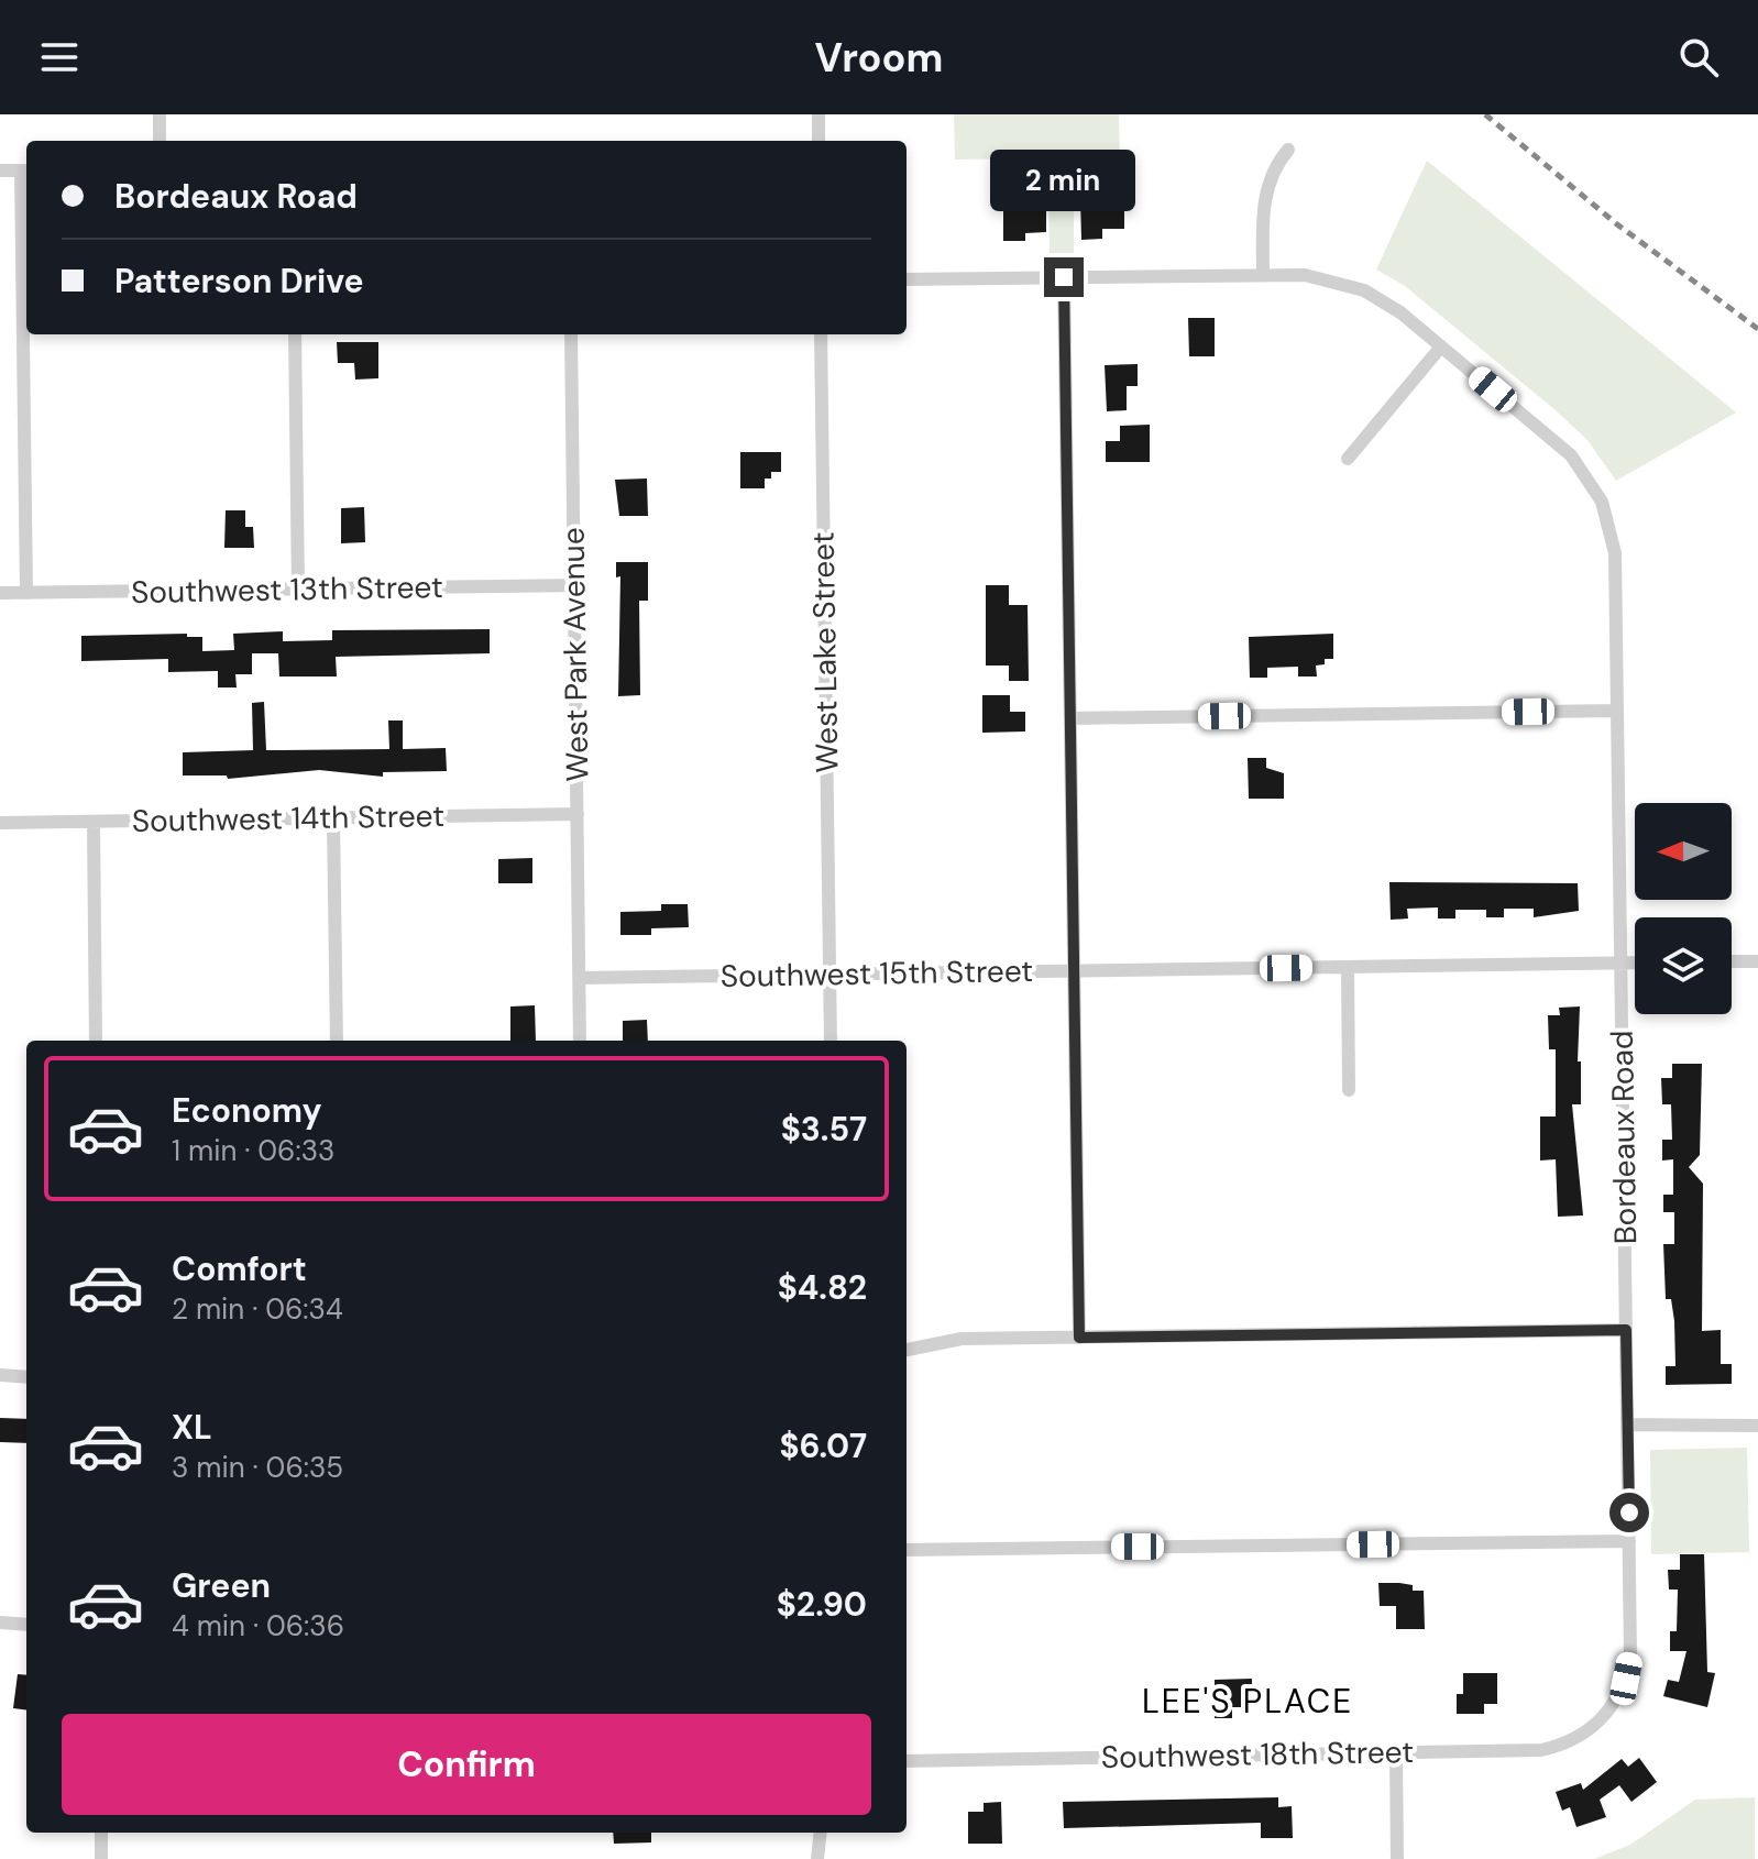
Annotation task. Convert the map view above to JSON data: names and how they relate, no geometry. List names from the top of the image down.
{
  "streets": {
    "street": [
      "Southwest 13th Street",
      "West Lake Street",
      "West Park Avenue",
      "Southwest 14th Street",
      "Southwest 15th Street",
      "Bordeaux Road",
      "Southwest 18th Street"
    ]
  },
  "crossings": [
    ["Southwest 13th Street", "West Park Avenue"],
    ["West Lake Street", "Southwest 15th Street"],
    ["West Park Avenue", "Southwest 14th Street"],
    ["West Park Avenue", "Southwest 15th Street"],
    ["Southwest 15th Street", "Bordeaux Road"],
    ["Bordeaux Road", "Southwest 18th Street"]
  ],
  "districts": ["LEE'S PLACE"],
  "north": "left",
  "page": {
    "header": "Vroom",
    "banner": ["Bordeaux Road", "Patterson Drive"],
    "bubble": "2 min",
    "list": [
      {
        "name": "Economy",
        "note": "1 min · 06:33",
        "value": "$3.57"
      },
      {
        "name": "Comfort",
        "note": "2 min · 06:34",
        "value": "$4.82"
      },
      {
        "name": "XL",
        "note": "3 min · 06:35",
        "value": "$6.07"
      },
      {
        "name": "Green",
        "note": "4 min · 06:36",
        "value": "$2.90"
      }
    ],
    "buttons": "Confirm"
  }
}
